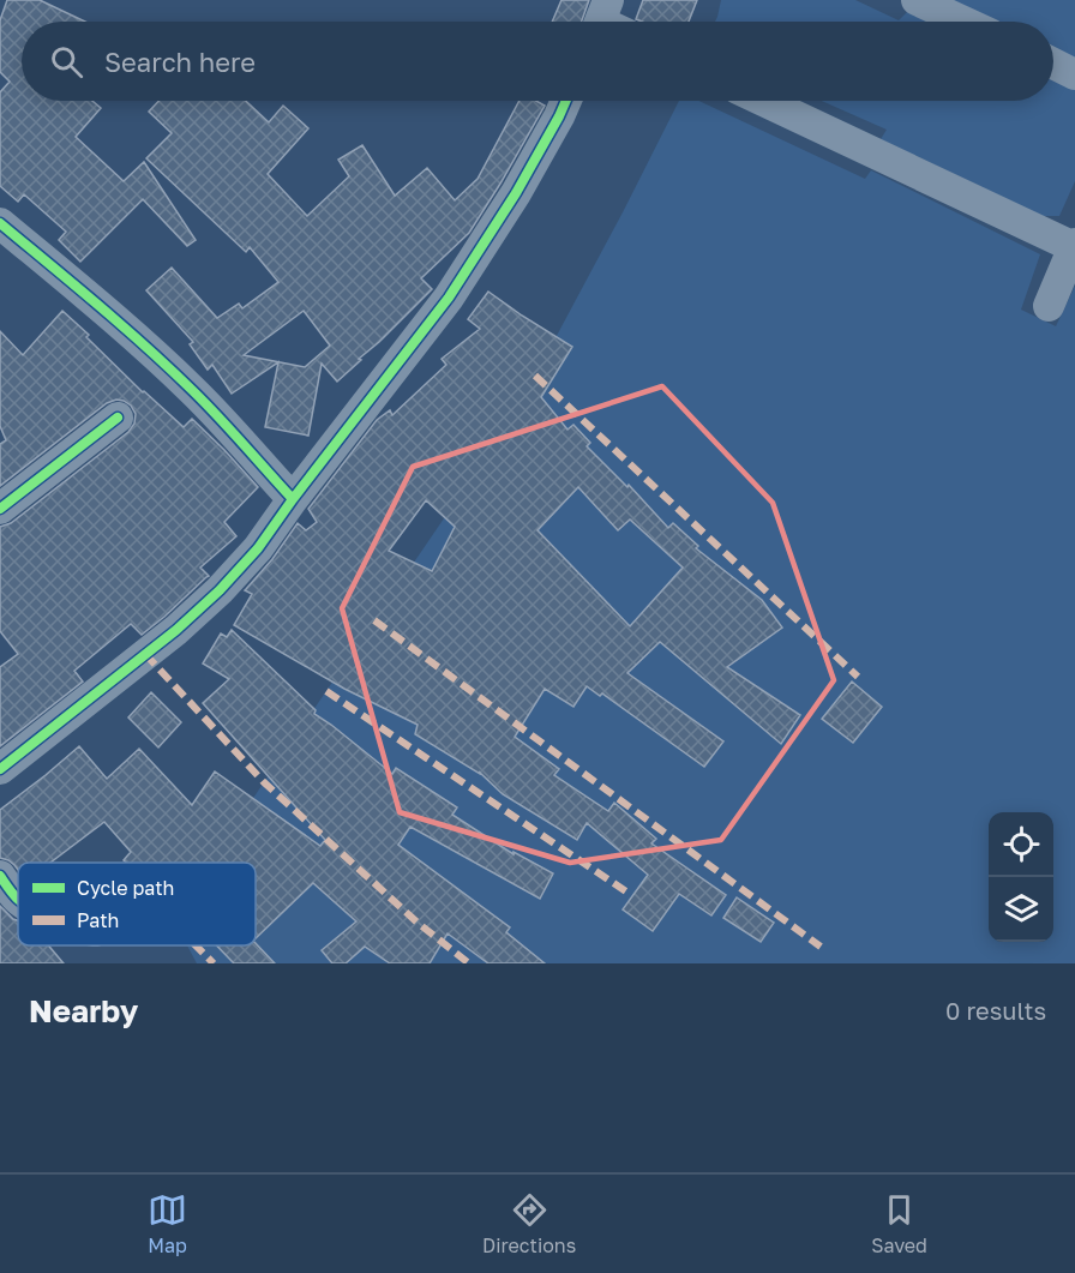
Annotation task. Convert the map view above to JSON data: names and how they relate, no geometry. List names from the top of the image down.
{
  "legend": ["Cycle path", "Path"],
  "page": {
    "search": "Search here",
    "heading": ["Nearby", "0 results"],
    "nav": ["Map", "Directions", "Saved"]
  }
}
